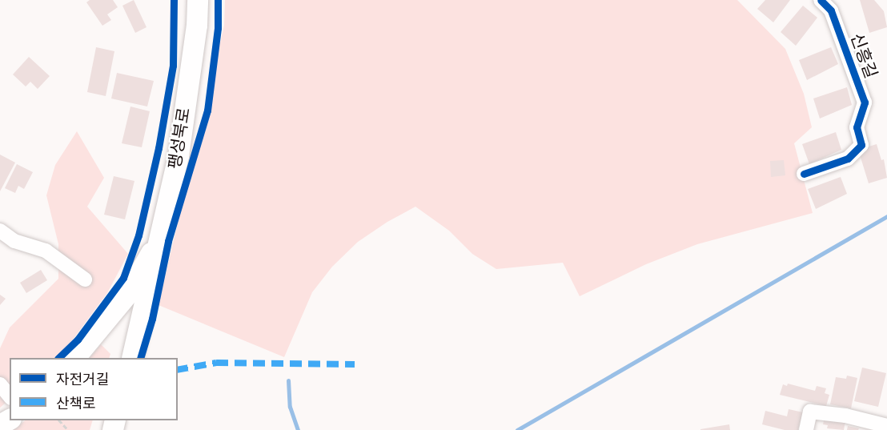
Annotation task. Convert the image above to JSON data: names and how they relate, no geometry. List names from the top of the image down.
{
  "streets": {
    "main road": ["팽성북로"],
    "street": ["신흥길"]
  },
  "legend": ["자전거길", "산책로"]
}
